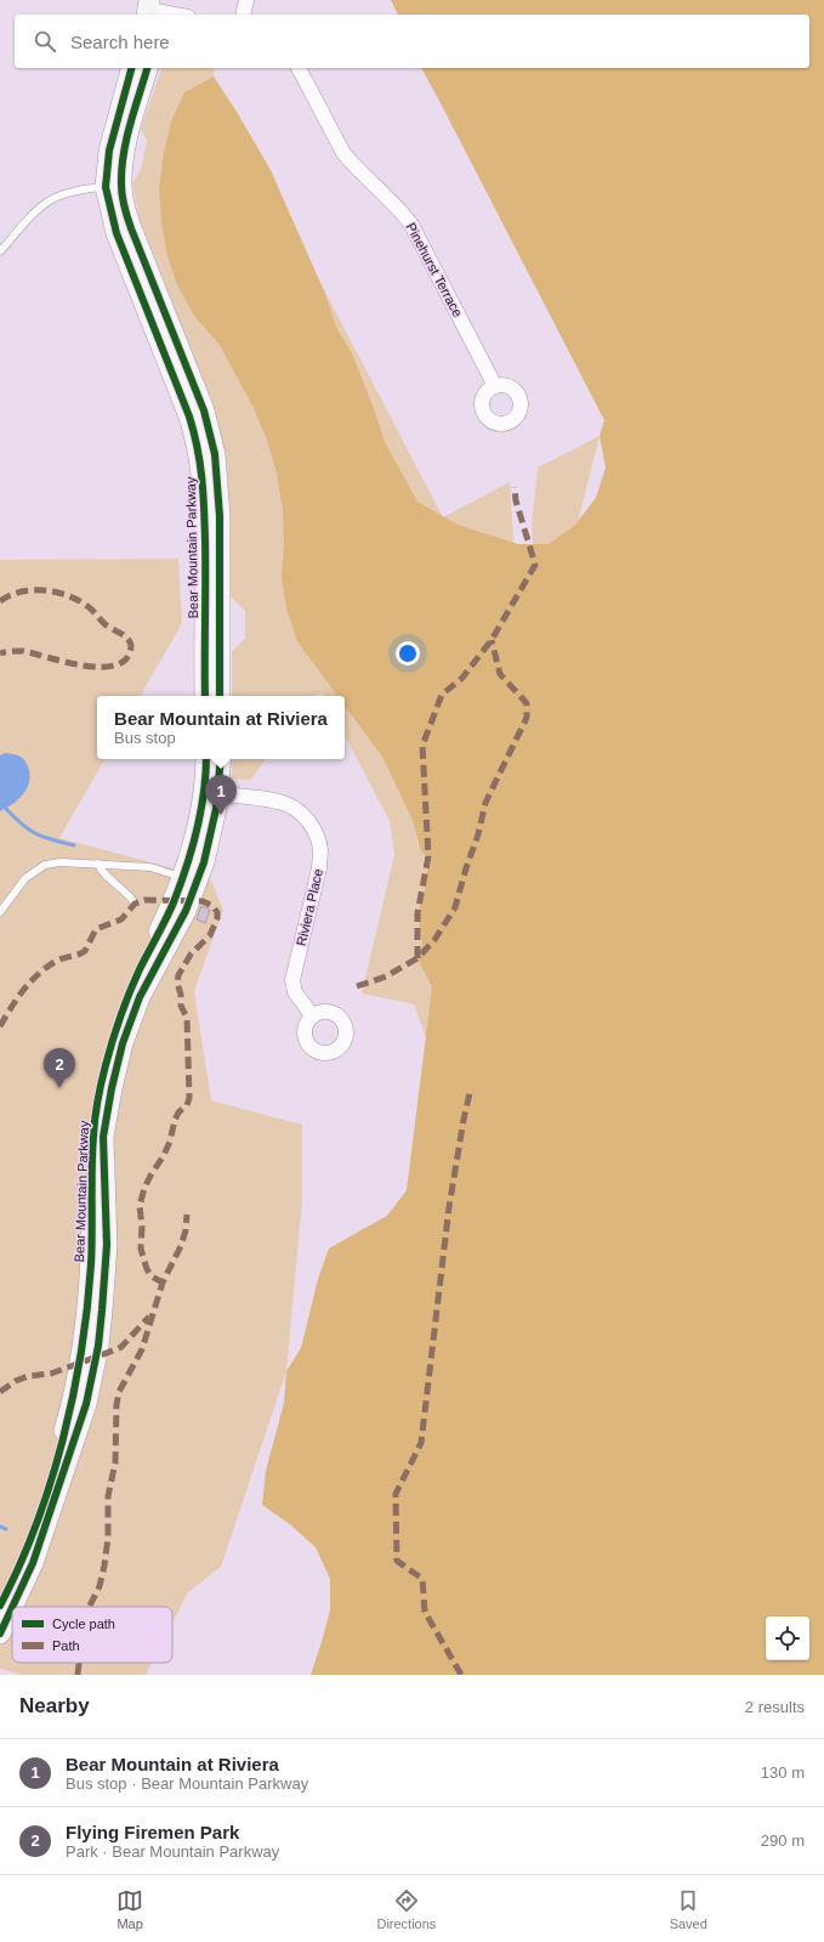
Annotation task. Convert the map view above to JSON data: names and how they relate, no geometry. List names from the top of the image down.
{
  "streets": {
    "street": ["Pinehurst Terrace", "Bear Mountain Parkway", "Riviera Place"]
  },
  "crossings": [
    ["Bear Mountain Parkway", "Riviera Place"]
  ],
  "legend": ["Cycle path", "Path"],
  "page": {
    "search": "Search here",
    "popup": ["Bear Mountain at Riviera", "Bus stop"],
    "pins": ["1", "2"],
    "heading": ["Nearby", "2 results"],
    "list": [
      {
        "mark": "1",
        "name": "Bear Mountain at Riviera",
        "note": "Bus stop · Bear Mountain Parkway",
        "value": "130 m"
      },
      {
        "mark": "2",
        "name": "Flying Firemen Park",
        "note": "Park · Bear Mountain Parkway",
        "value": "290 m"
      }
    ],
    "nav": ["Map", "Directions", "Saved"]
  }
}
